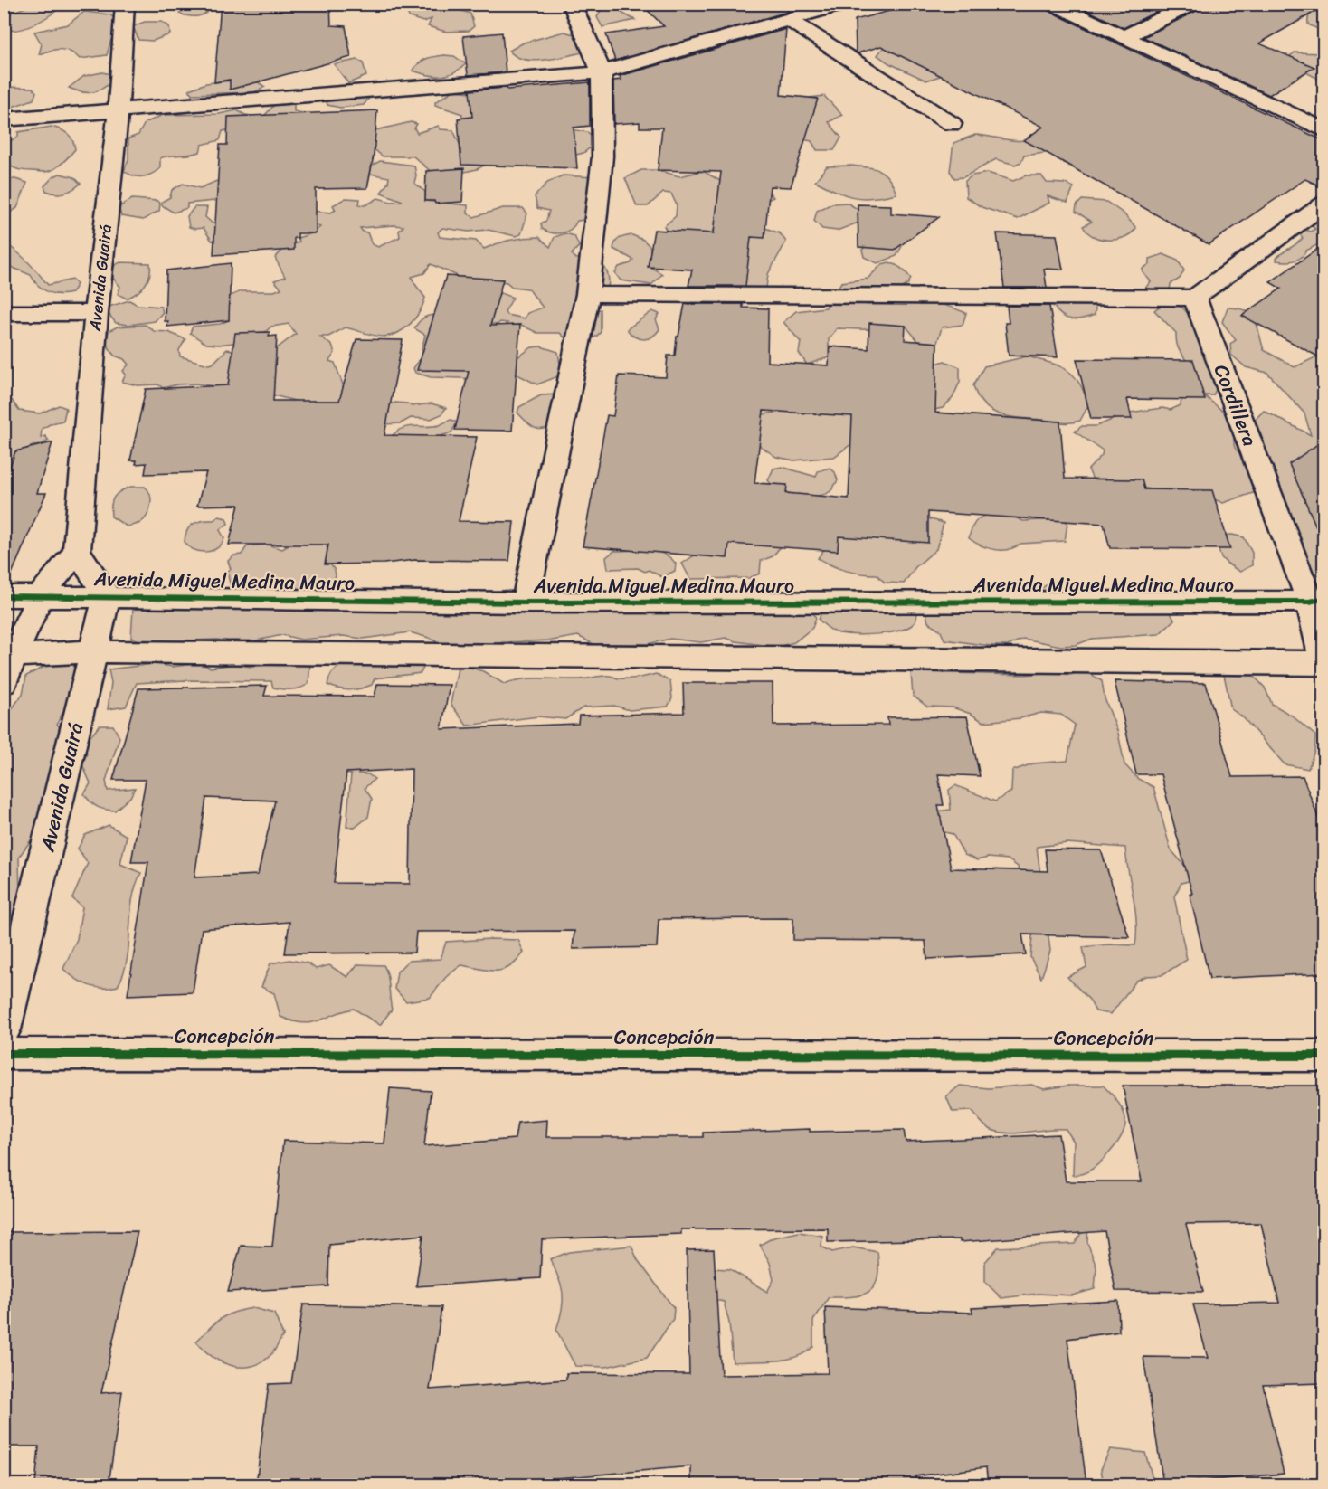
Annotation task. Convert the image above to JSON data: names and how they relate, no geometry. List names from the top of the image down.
{
  "streets": {
    "street": [
      "Avenida Guairá",
      "Cordillera",
      "Avenida Miguel Medina Mauro",
      "Concepción"
    ]
  },
  "crossings": [
    ["Avenida Guairá", "Avenida Miguel Medina Mauro"],
    ["Cordillera", "Avenida Miguel Medina Mauro"]
  ]
}
